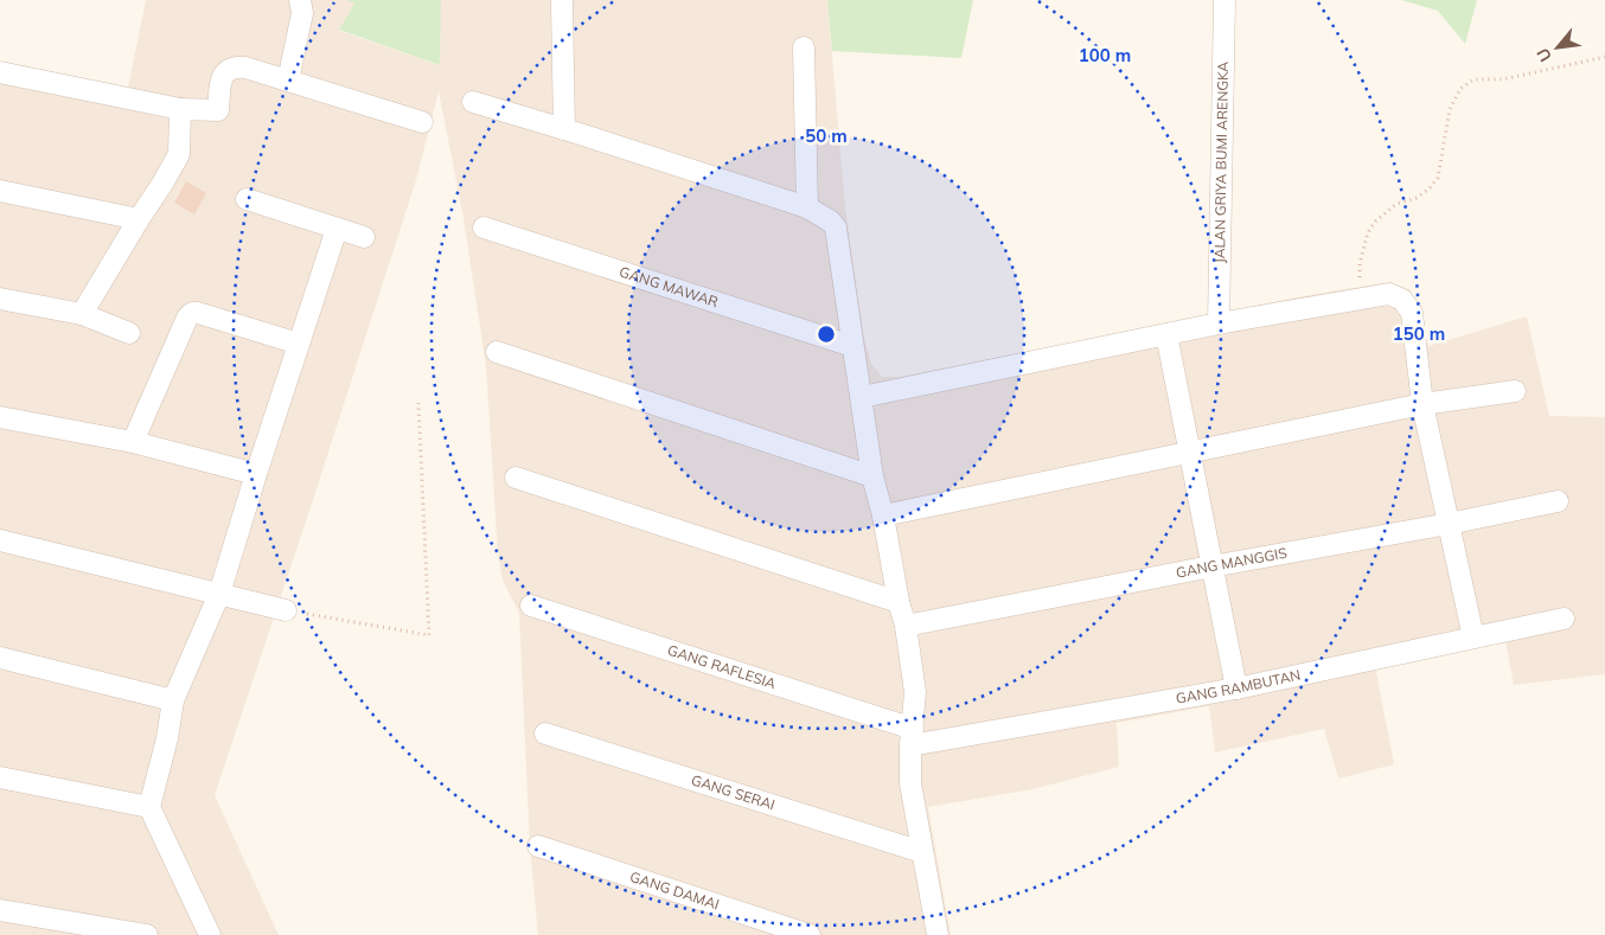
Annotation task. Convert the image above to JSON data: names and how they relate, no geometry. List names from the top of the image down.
{
  "streets": {
    "street": [
      "JALAN GRIYA BUMI ARENGKA",
      "GANG MAWAR",
      "GANG MANGGIS",
      "GANG RAFLESIA",
      "GANG RAMBUTAN",
      "GANG SERAI",
      "GANG DAMAI"
    ]
  },
  "crossings": [
    ["GANG RAFLESIA", "GANG RAMBUTAN"]
  ],
  "north": "bottom left",
  "rings": ["100 m", "50 m", "150 m"]
}
